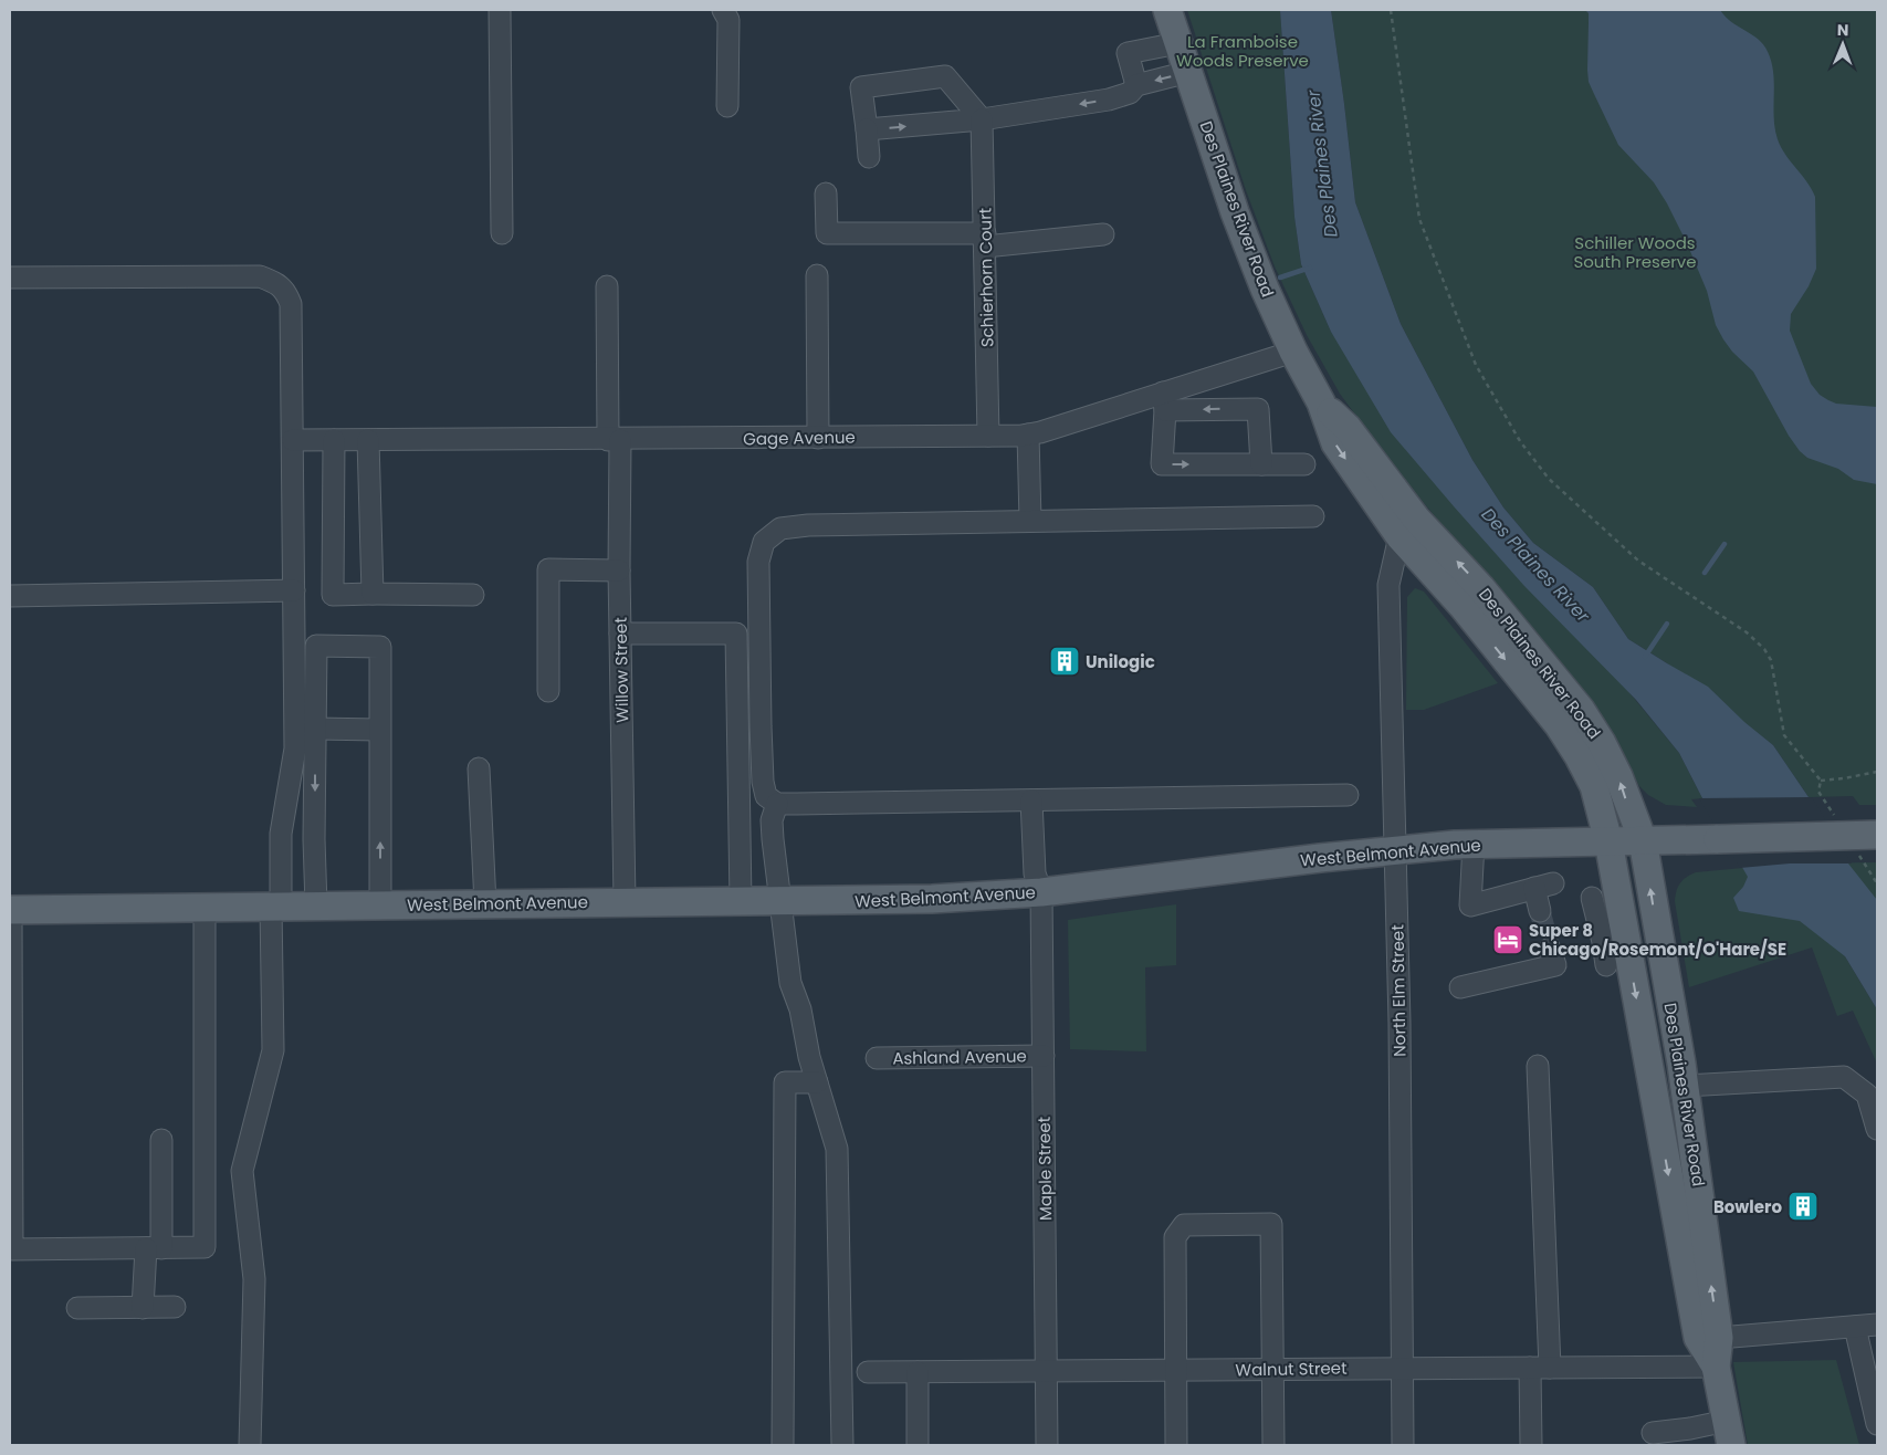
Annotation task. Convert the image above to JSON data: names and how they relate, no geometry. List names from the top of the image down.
{
  "streets": {
    "main road": ["Des Plaines River Road", "West Belmont Avenue"],
    "street": [
      "Schierhorn Court",
      "Gage Avenue",
      "Willow Street",
      "North Elm Street",
      "Ashland Avenue",
      "Maple Street",
      "Walnut Street"
    ]
  },
  "crossings": [
    ["Des Plaines River Road", "Gage Avenue"],
    ["Des Plaines River Road", "West Belmont Avenue"],
    ["Des Plaines River Road", "North Elm Street"],
    ["Des Plaines River Road", "Walnut Street"],
    ["Schierhorn Court", "Gage Avenue"],
    ["Gage Avenue", "Willow Street"],
    ["Willow Street", "West Belmont Avenue"],
    ["West Belmont Avenue", "North Elm Street"],
    ["West Belmont Avenue", "Maple Street"],
    ["North Elm Street", "Walnut Street"],
    ["Ashland Avenue", "Maple Street"],
    ["Maple Street", "Walnut Street"]
  ],
  "water": ["Des Plaines River"],
  "parks": ["La Framboise Woods Preserve", "Schiller Woods South Preserve"],
  "places": {
    "building": ["Unilogic", "Bowlero"],
    "hotel": ["Super 8 Chicago/Rosemont/O'Hare/SE"]
  },
  "north": "top"
}
